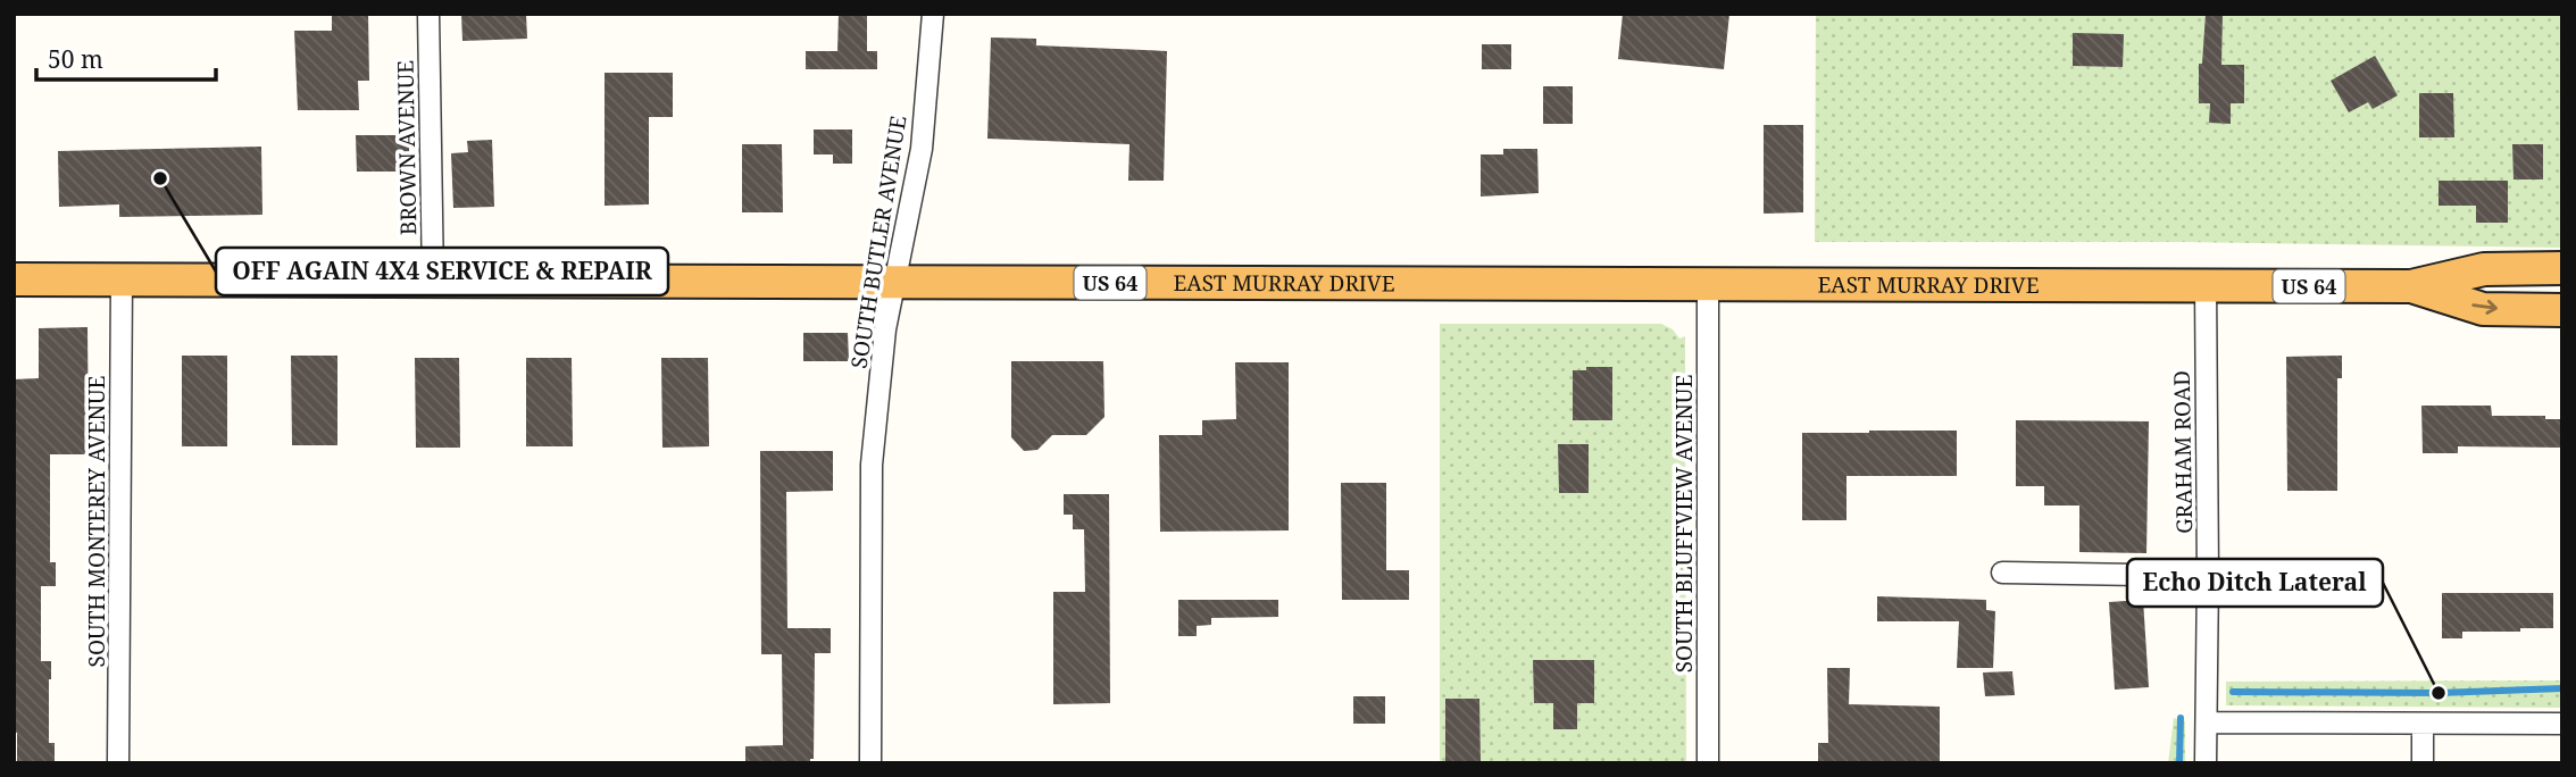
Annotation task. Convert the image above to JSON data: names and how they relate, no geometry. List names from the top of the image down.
{
  "streets": {
    "highway": ["US 64", "EAST MURRAY DRIVE"],
    "street": [
      "BROWN AVENUE",
      "SOUTH BUTLER AVENUE",
      "GRAHAM ROAD",
      "SOUTH MONTEREY AVENUE",
      "SOUTH BLUFFVIEW AVENUE"
    ]
  },
  "crossings": [
    ["BROWN AVENUE", "EAST MURRAY DRIVE"],
    ["SOUTH BUTLER AVENUE", "EAST MURRAY DRIVE"],
    ["EAST MURRAY DRIVE", "GRAHAM ROAD"],
    ["EAST MURRAY DRIVE", "SOUTH MONTEREY AVENUE"],
    ["EAST MURRAY DRIVE", "SOUTH BLUFFVIEW AVENUE"]
  ],
  "places": ["OFF AGAIN 4X4 SERVICE & REPAIR", "Echo Ditch Lateral"],
  "scale_bar": "50 m"
}
